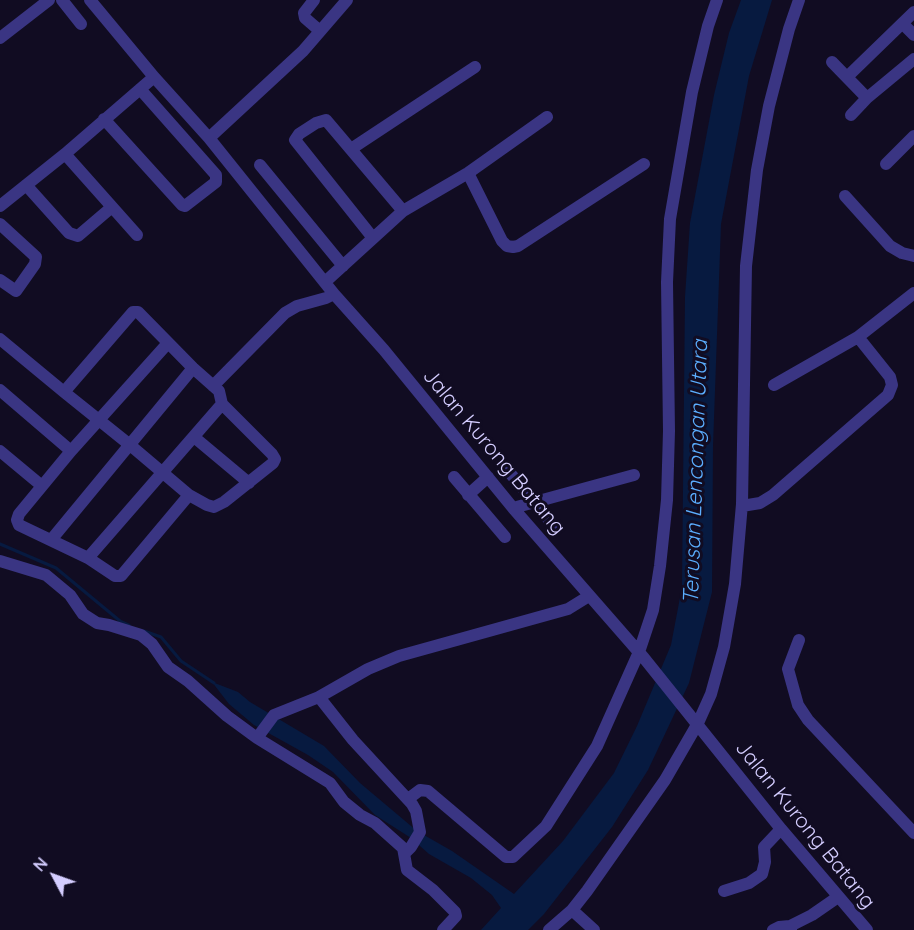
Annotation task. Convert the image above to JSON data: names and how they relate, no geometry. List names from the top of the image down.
{
  "streets": {
    "street": ["Jalan Kurong Batang"]
  },
  "water": ["Terusan Lencongan Utara"],
  "north": "top left"
}
